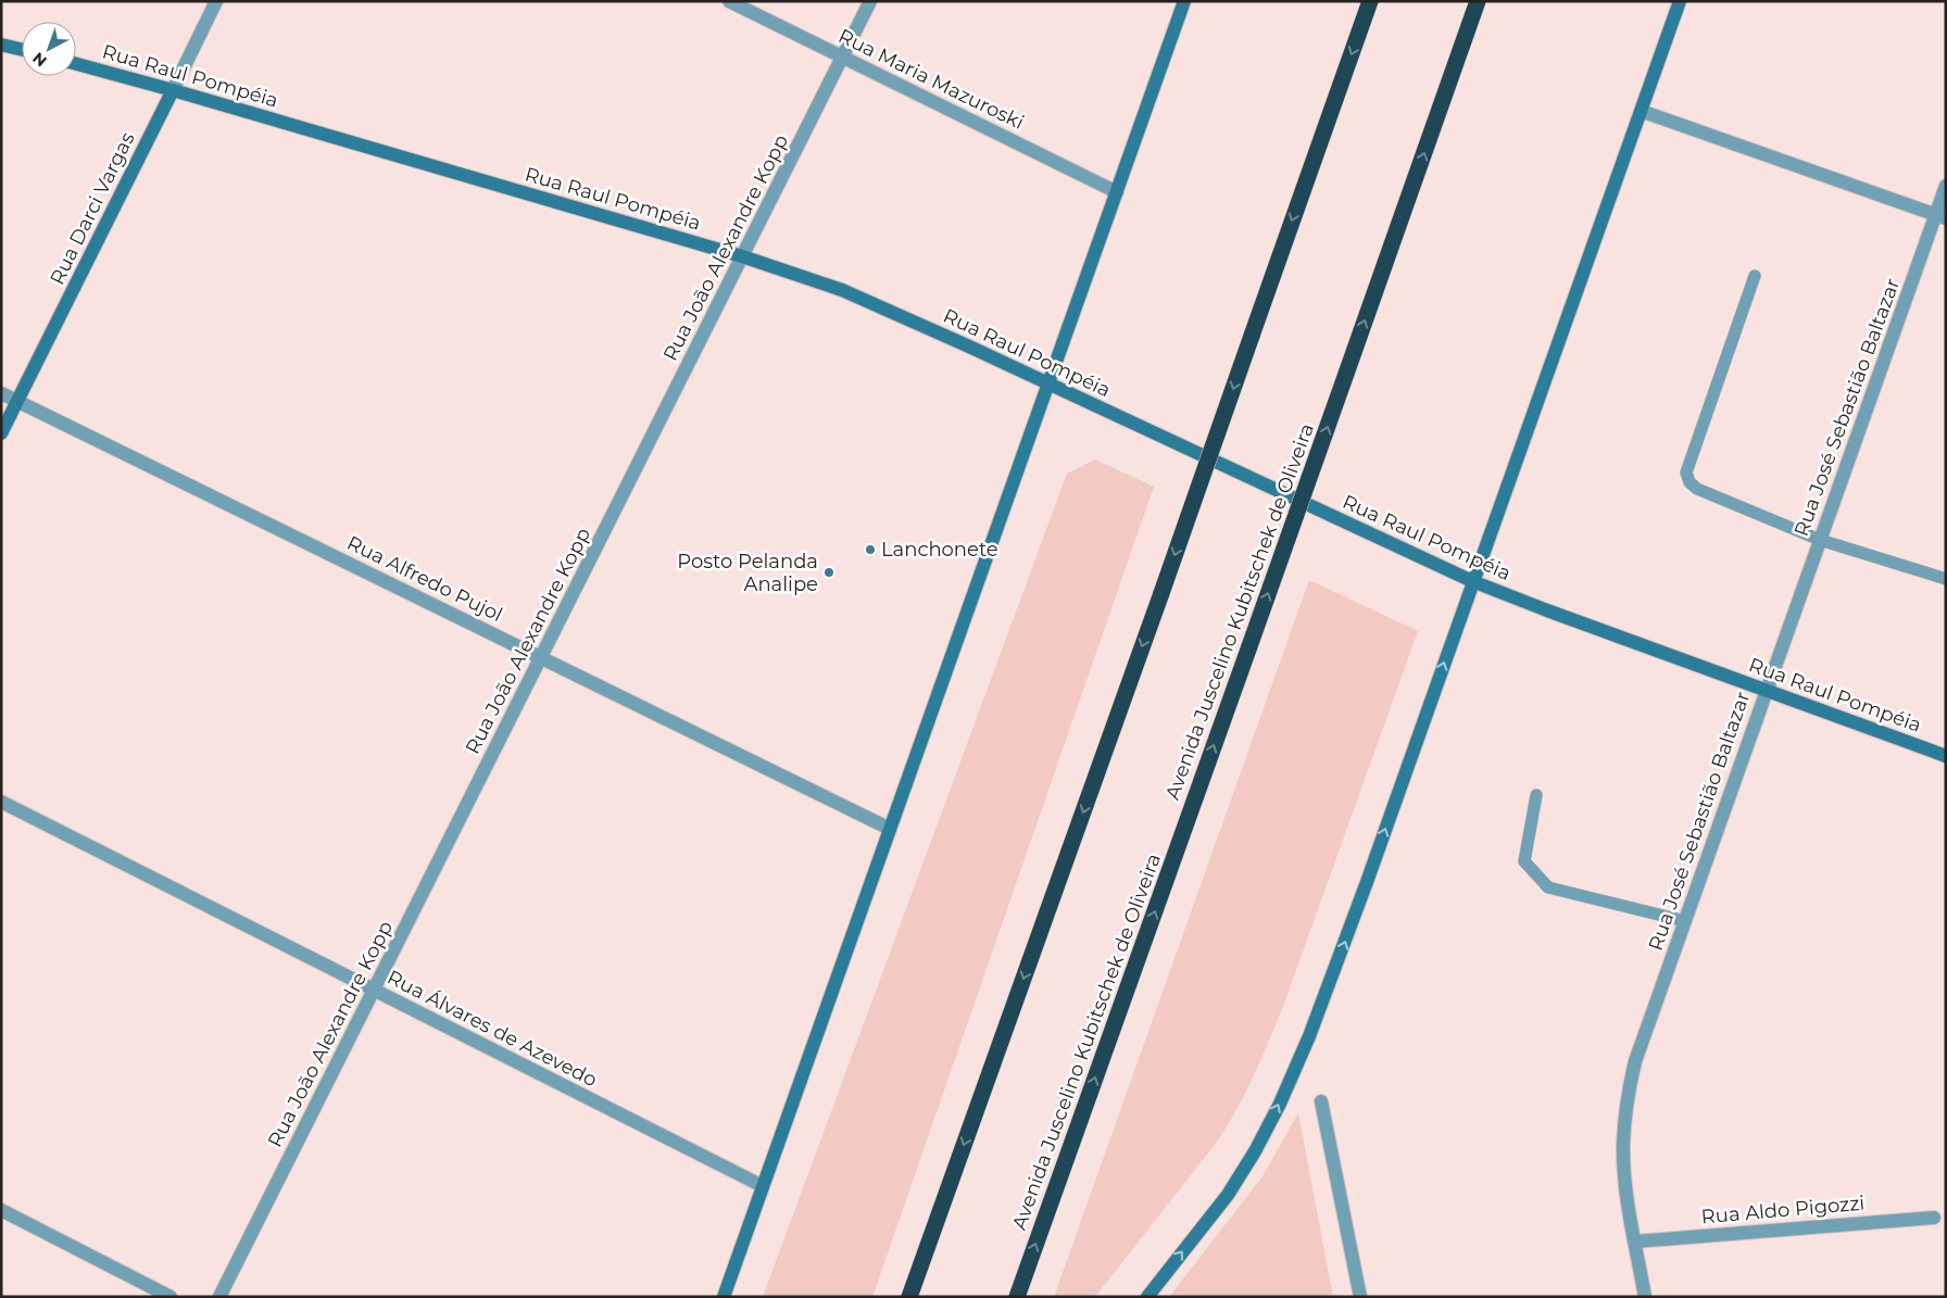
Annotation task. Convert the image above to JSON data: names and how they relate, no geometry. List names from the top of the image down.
{
  "streets": {
    "highway": ["Avenida Juscelino Kubitschek de Oliveira"],
    "main road": ["Rua Raul Pompéia", "Rua Darci Vargas"],
    "street": [
      "Rua Maria Mazuroski",
      "Rua João Alexandre Kopp",
      "Rua José Sebastião Baltazar",
      "Rua Alfredo Pujol",
      "Rua Álvares de Azevedo",
      "Rua Aldo Pigozzi"
    ]
  },
  "crossings": [
    ["Rua Raul Pompéia", "Rua Darci Vargas"],
    ["Rua Raul Pompéia", "Rua João Alexandre Kopp"],
    ["Rua Raul Pompéia", "Rua José Sebastião Baltazar"],
    ["Rua Maria Mazuroski", "Rua João Alexandre Kopp"],
    ["Rua Darci Vargas", "Rua Alfredo Pujol"],
    ["Rua João Alexandre Kopp", "Rua Alfredo Pujol"],
    ["Rua João Alexandre Kopp", "Rua Álvares de Azevedo"],
    ["Rua José Sebastião Baltazar", "Rua Aldo Pigozzi"]
  ],
  "places": ["Lanchonete", "Posto Pelanda Analipe"],
  "north": "bottom left"
}
